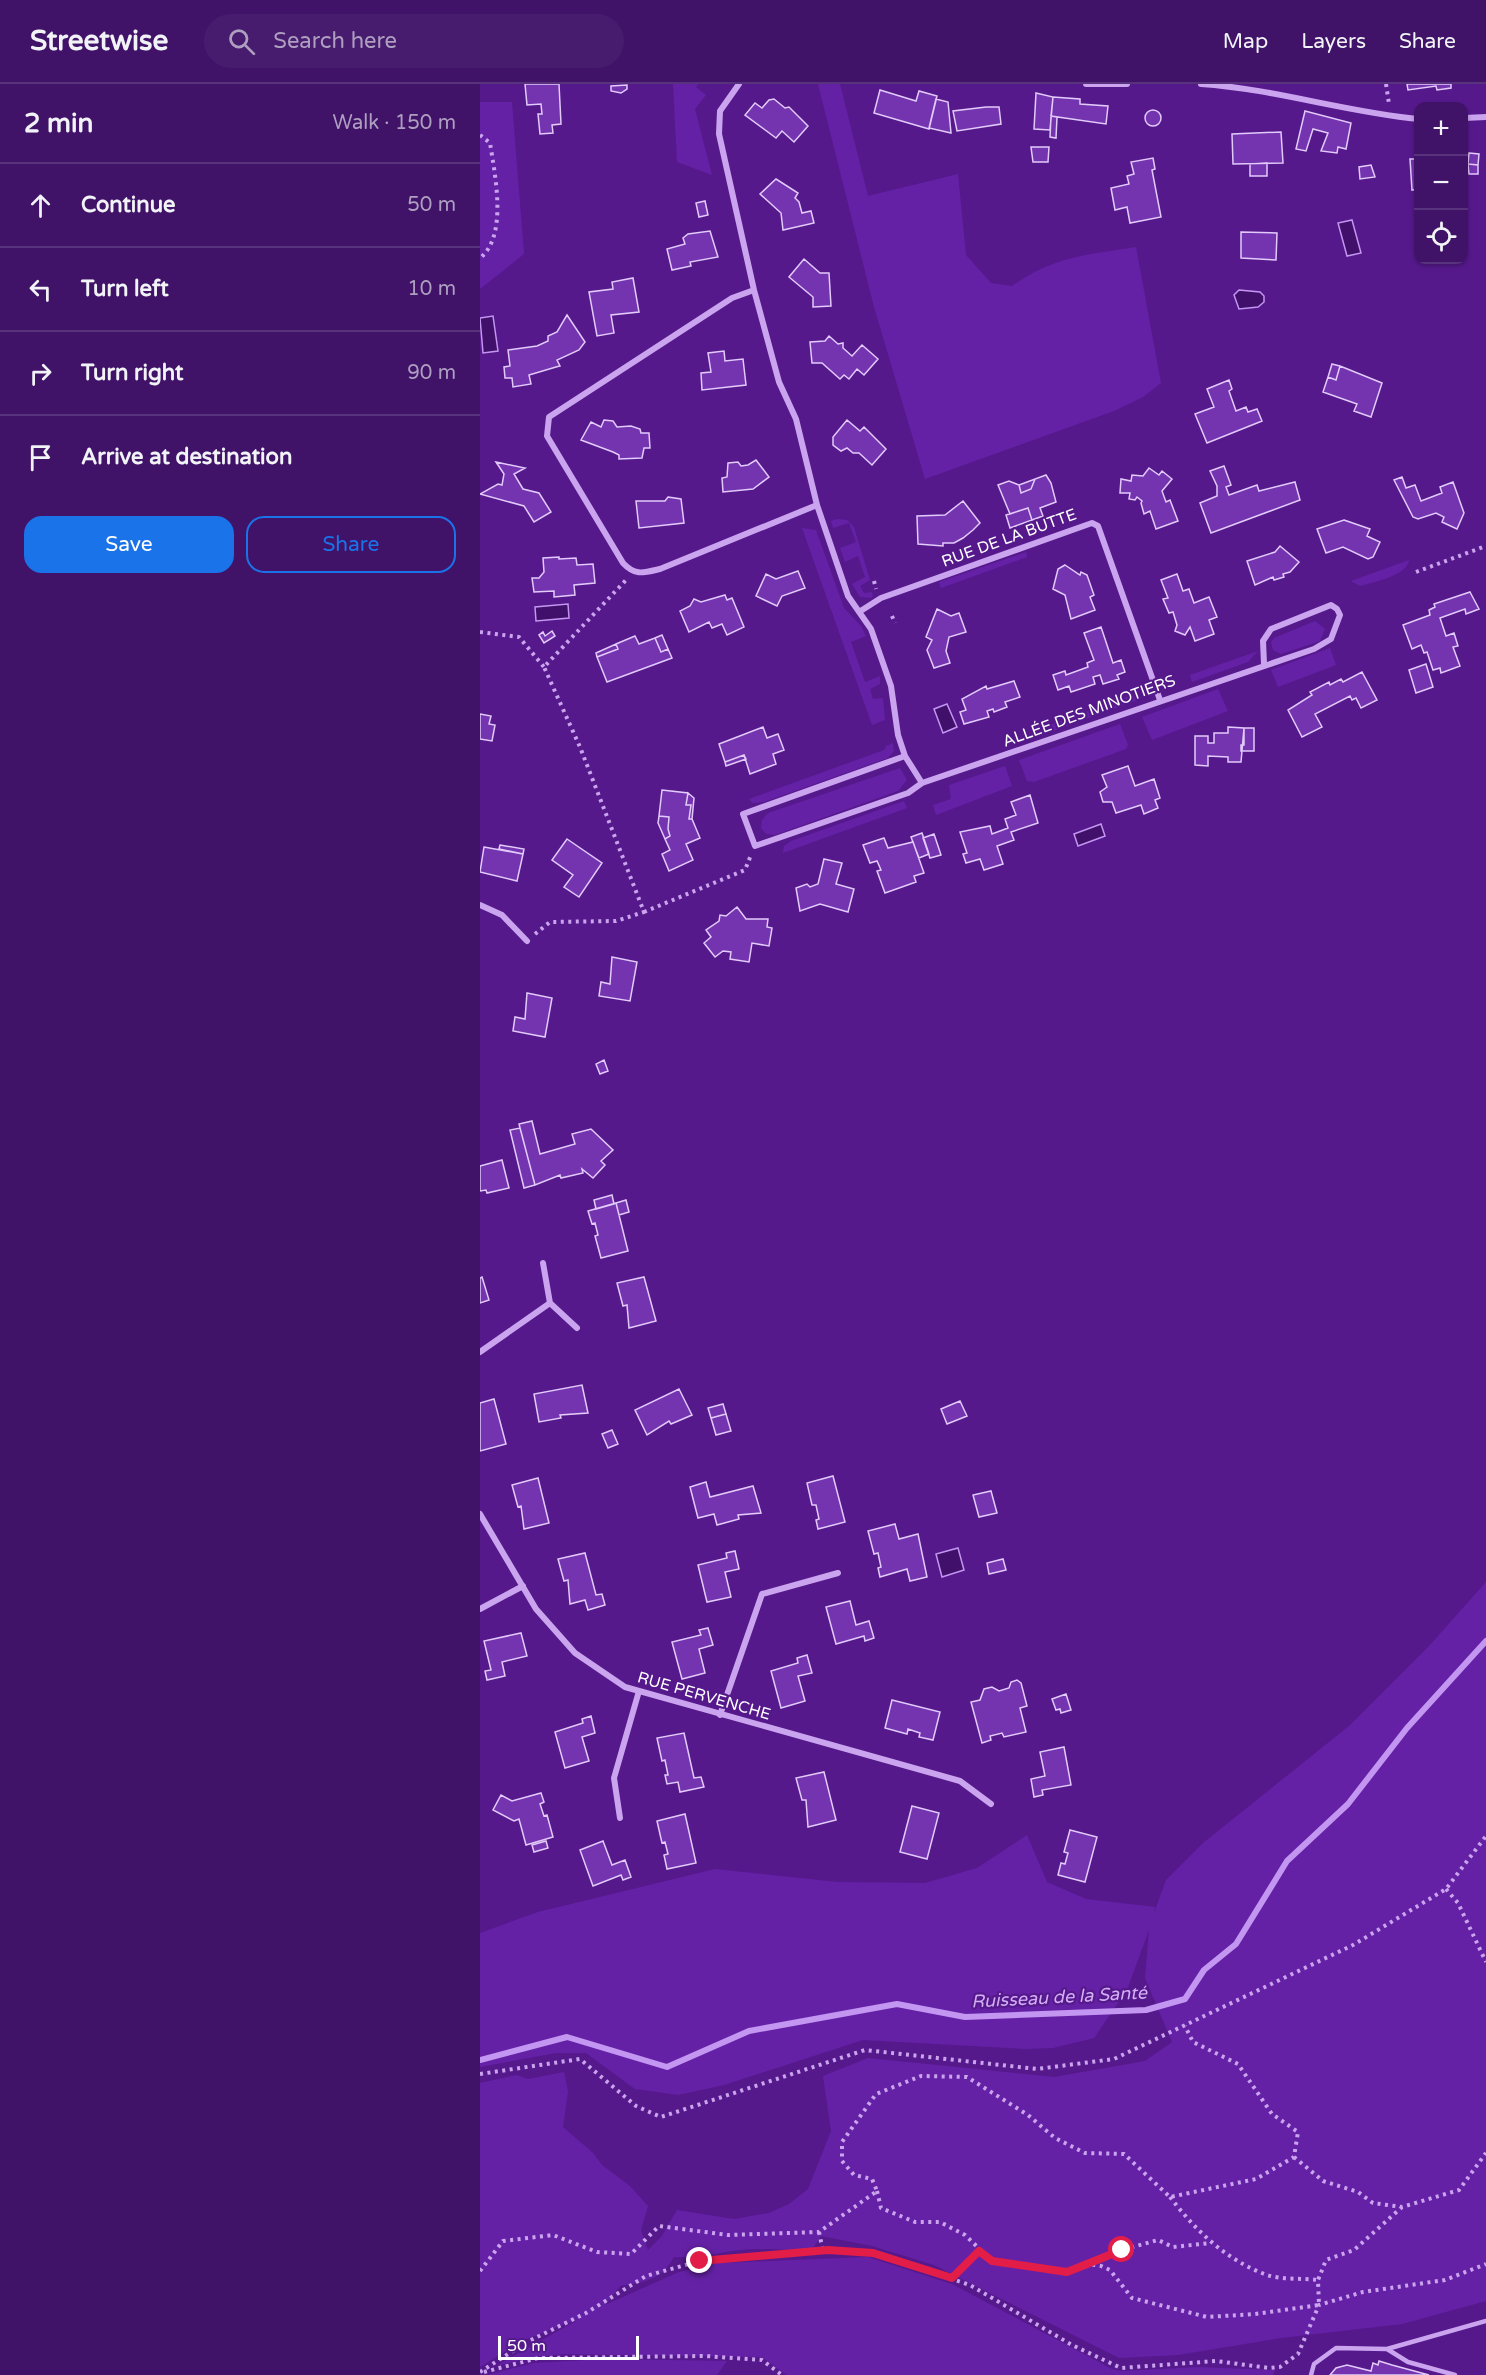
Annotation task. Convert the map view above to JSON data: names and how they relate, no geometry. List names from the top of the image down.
{
  "streets": {
    "street": ["RUE DE LA BUTTE", "ALLÉE DES MINOTIERS", "RUE PERVENCHE"]
  },
  "crossings": [
    ["RUE DE LA BUTTE", "ALLÉE DES MINOTIERS"]
  ],
  "water": ["Ruisseau de la Santé"],
  "scale_bar": "50 m",
  "page": {
    "header": "Streetwise",
    "search": "Search here",
    "nav": ["Map", "Layers", "Share"],
    "heading": ["2 min", "Walk · 150 m"],
    "map_buttons": ["+", "−"],
    "list": [
      ["Continue", "50 m"],
      ["Turn left", "10 m"],
      ["Turn right", "90 m"],
      "Arrive at destination"
    ],
    "buttons": ["Save", "Share"],
    "scale": "50 m"
  }
}
